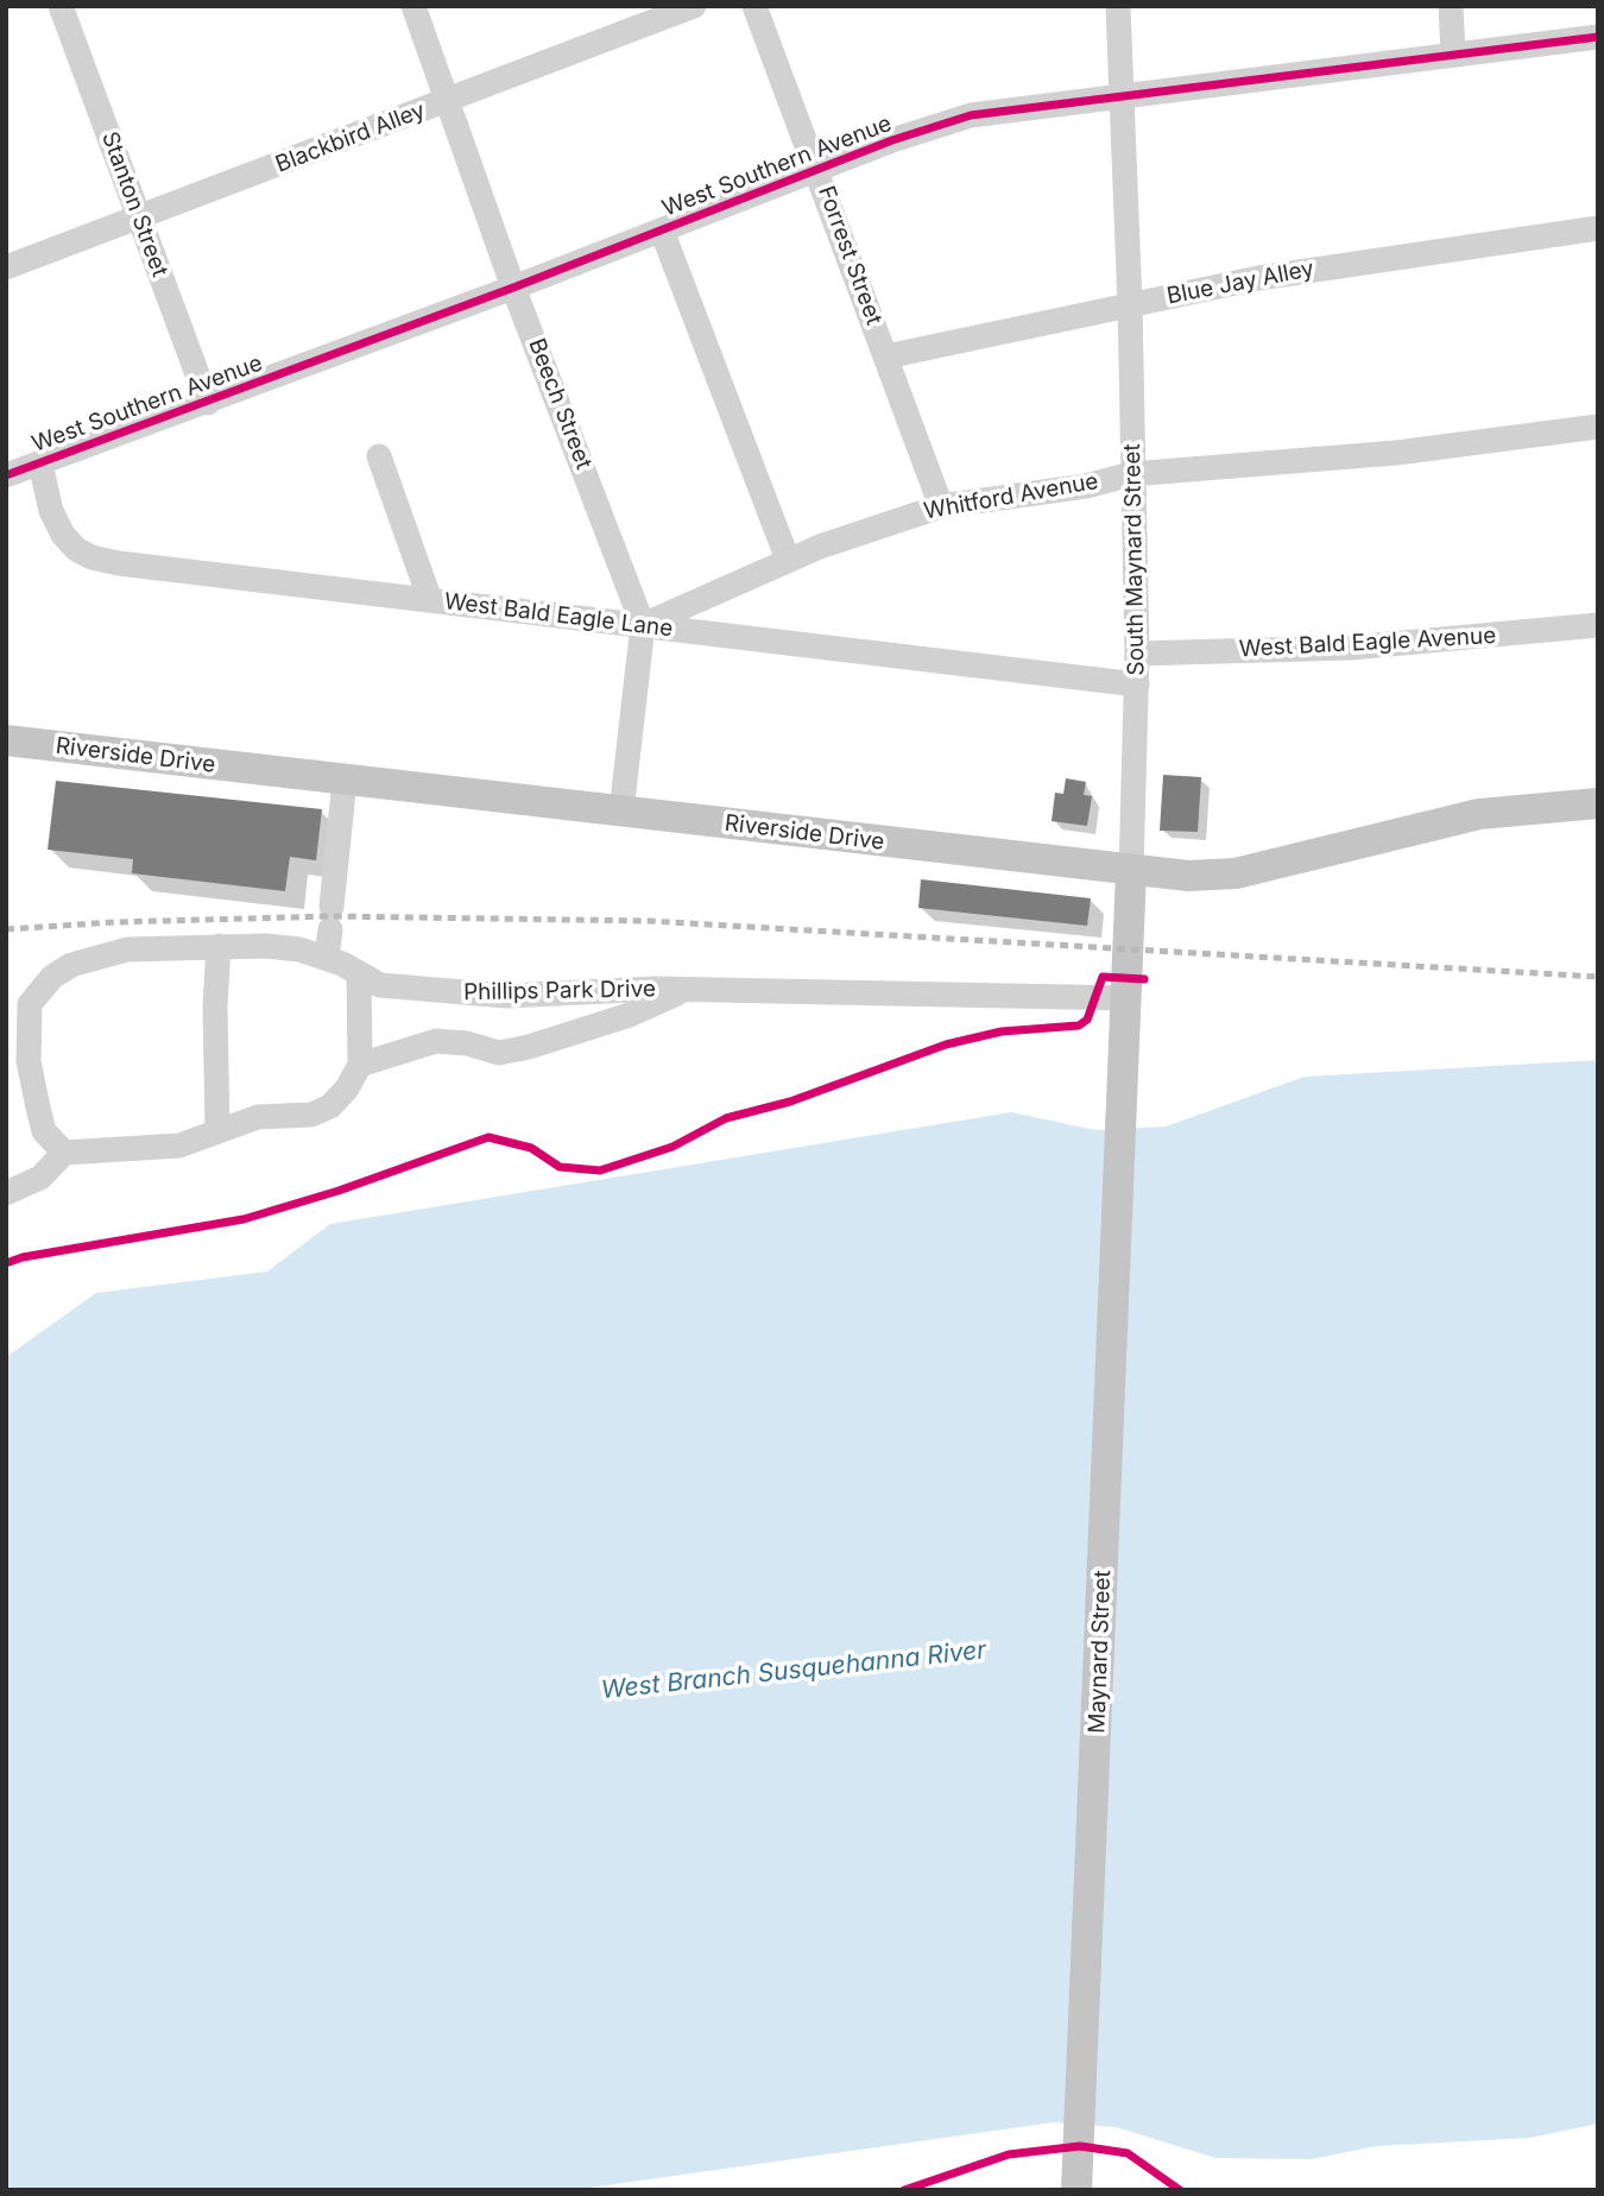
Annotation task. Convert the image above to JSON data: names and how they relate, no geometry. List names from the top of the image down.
{
  "streets": {
    "main road": ["South Maynard Street", "Riverside Drive", "Maynard Street"],
    "street": [
      "Blackbird Alley",
      "West Southern Avenue",
      "Stanton Street",
      "Forrest Street",
      "Blue Jay Alley",
      "Beech Street",
      "Whitford Avenue",
      "West Bald Eagle Lane",
      "West Bald Eagle Avenue",
      "Phillips Park Drive"
    ]
  },
  "crossings": [
    ["Blackbird Alley", "Stanton Street"],
    ["Blackbird Alley", "Beech Street"],
    ["West Southern Avenue", "Stanton Street"],
    ["West Southern Avenue", "Forrest Street"],
    ["West Southern Avenue", "Beech Street"],
    ["West Southern Avenue", "South Maynard Street"],
    ["West Southern Avenue", "West Bald Eagle Lane"],
    ["Forrest Street", "Blue Jay Alley"],
    ["Forrest Street", "Whitford Avenue"],
    ["Blue Jay Alley", "South Maynard Street"],
    ["Beech Street", "Whitford Avenue"],
    ["Beech Street", "West Bald Eagle Lane"],
    ["Beech Street", "Riverside Drive"],
    ["Whitford Avenue", "South Maynard Street"],
    ["Whitford Avenue", "West Bald Eagle Lane"],
    ["South Maynard Street", "West Bald Eagle Lane"],
    ["South Maynard Street", "West Bald Eagle Avenue"],
    ["South Maynard Street", "Riverside Drive"],
    ["South Maynard Street", "Phillips Park Drive"],
    ["South Maynard Street", "Maynard Street"]
  ],
  "water": ["West Branch Susquehanna River"]
}
